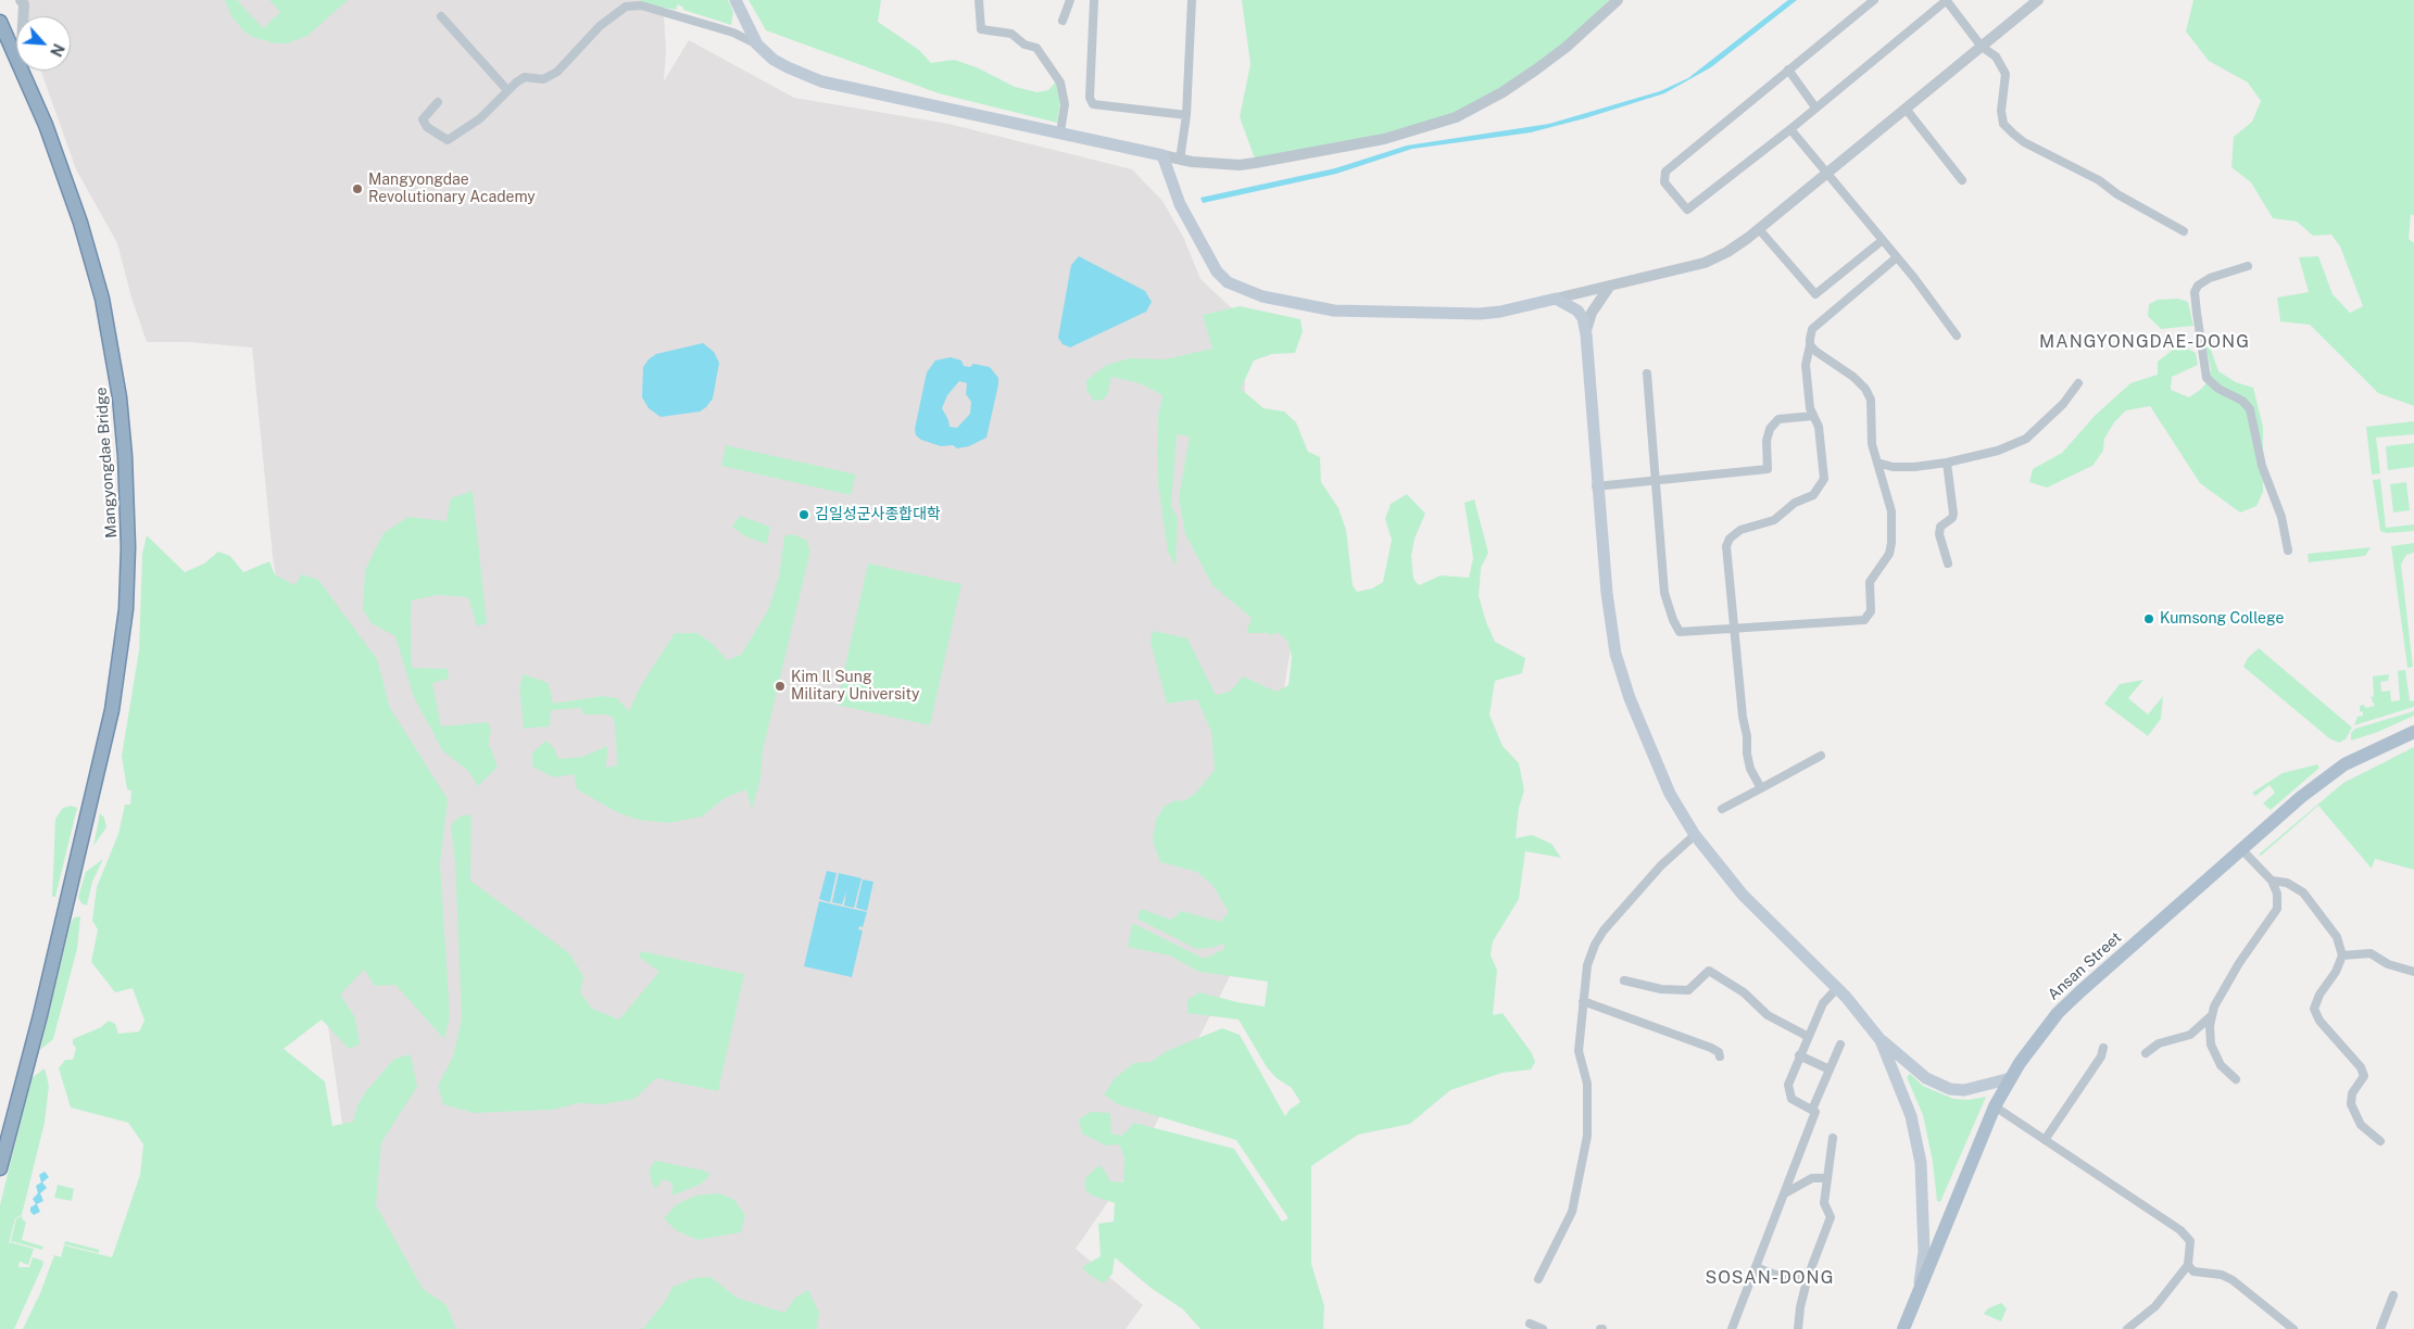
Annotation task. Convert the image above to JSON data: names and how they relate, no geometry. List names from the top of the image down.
{
  "streets": {
    "highway": ["Mangyongdae Bridge"],
    "main road": ["Ansan Street"]
  },
  "districts": ["MANGYONGDAE-DONG", "SOSAN-DONG"],
  "places": [
    "Mangyongdae Revolutionary Academy",
    "김일성군사종합대학",
    "Kumsong College",
    "Kim Il Sung Military University"
  ],
  "north": "bottom right"
}
